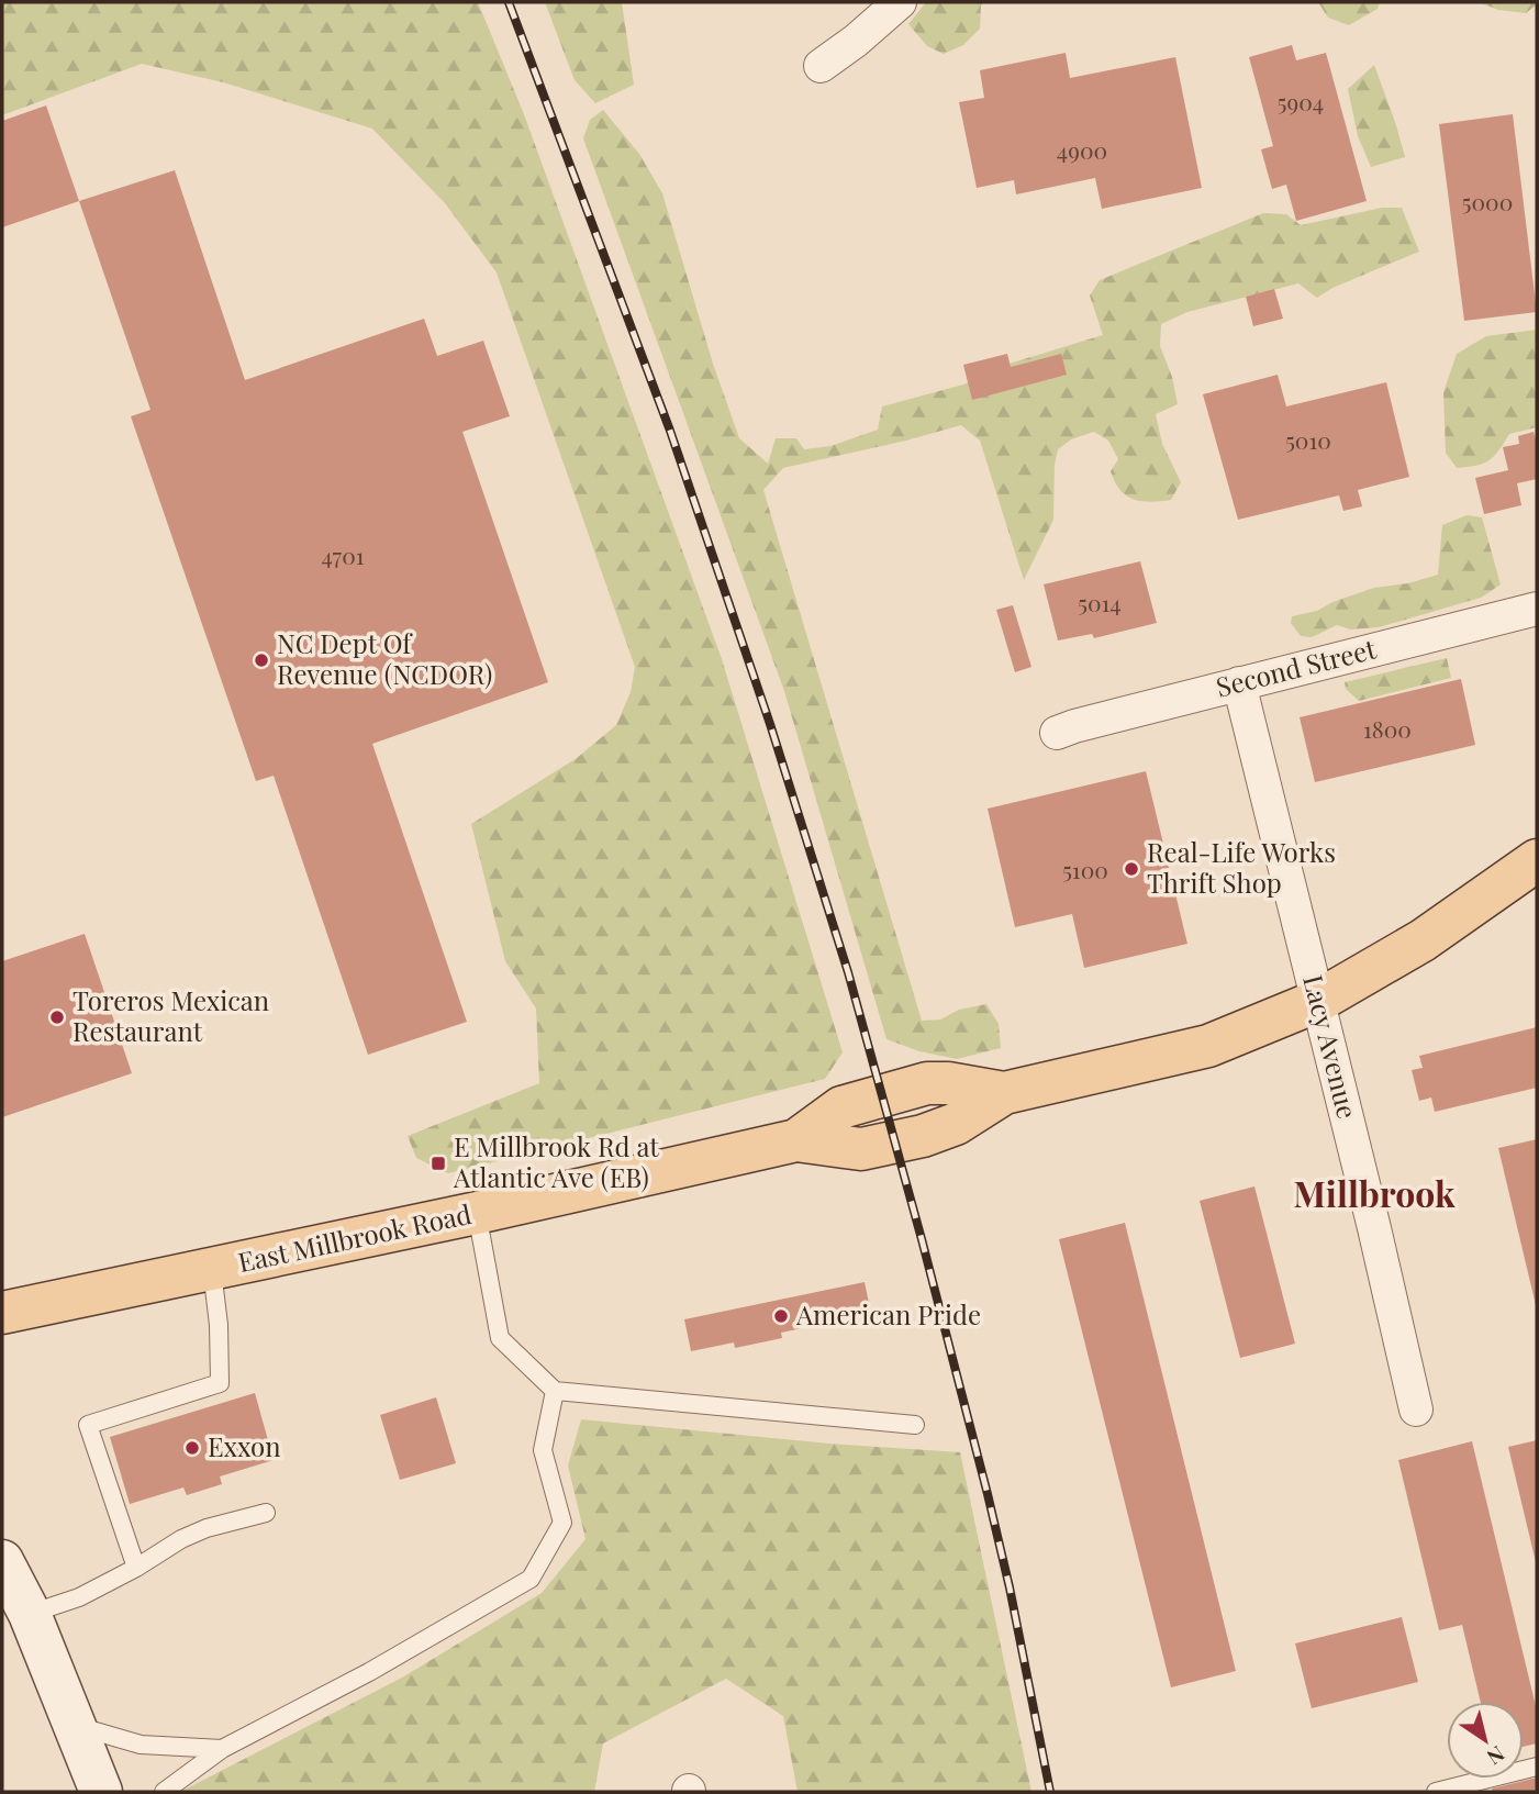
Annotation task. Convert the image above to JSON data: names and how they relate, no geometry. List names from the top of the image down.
{
  "streets": {
    "main road": ["East Millbrook Road"],
    "street": ["Second Street", "Lacy Avenue"]
  },
  "crossings": [
    ["Second Street", "Lacy Avenue"],
    ["Lacy Avenue", "East Millbrook Road"]
  ],
  "districts": ["Millbrook"],
  "places": {
    "other": [
      "NC Dept Of Revenue (NCDOR)",
      "Real-Life Works Thrift Shop",
      "Toreros Mexican Restaurant",
      "American Pride",
      "Exxon"
    ],
    "transit": ["E Millbrook Rd at Atlantic Ave (EB)"]
  },
  "house_numbers": [
    "5904",
    "4900",
    "5000",
    "5010",
    "4701",
    "5014",
    "1800",
    "5100"
  ],
  "north": "bottom right"
}
